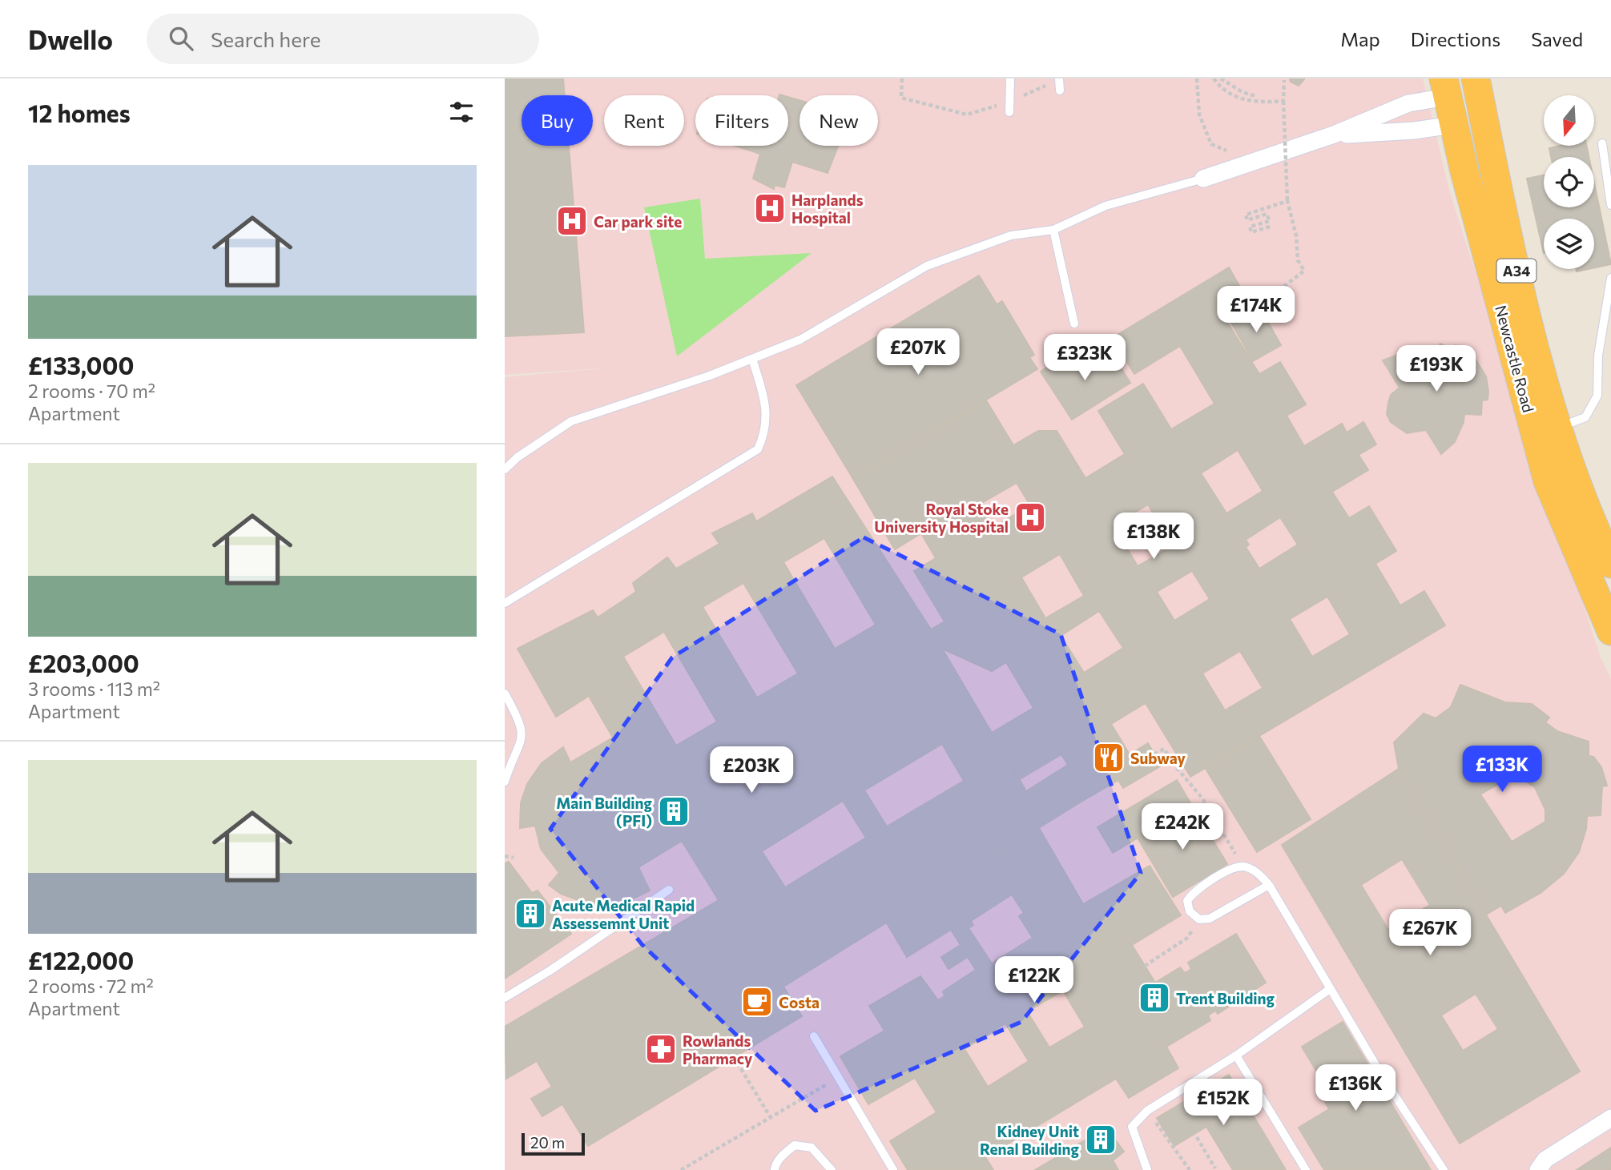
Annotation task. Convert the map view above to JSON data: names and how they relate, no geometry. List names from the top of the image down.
{
  "streets": {
    "highway": ["A34", "Newcastle Road"]
  },
  "places": {
    "hospital": ["Harplands Hospital", "Car park site", "Royal Stoke University Hospital"],
    "restaurant": ["Subway"],
    "building": [
      "Main Building (PFI)",
      "Acute Medical Rapid Assessemnt Unit",
      "Trent Building",
      "Kidney Unit Renal Building"
    ],
    "cafe": ["Costa"],
    "pharmacy": ["Rowlands Pharmacy"]
  },
  "scale_bar": "20 m",
  "north": "bottom",
  "page": {
    "header": "Dwello",
    "search": "Search here",
    "nav": ["Map", "Directions", "Saved"],
    "heading": "12 homes",
    "chip": [
      "Buy",
      "Rent",
      "Filters",
      "New"
    ],
    "list": [
      {
        "name": "£133,000",
        "note": "2 rooms · 70 m² · Apartment"
      },
      {
        "name": "£203,000",
        "note": "3 rooms · 113 m² · Apartment"
      },
      {
        "name": "£122,000",
        "note": "2 rooms · 72 m² · Apartment"
      }
    ],
    "price": [
      "£174K",
      "£207K",
      "£323K",
      "£193K",
      "£138K",
      "£133K",
      "£203K",
      "£242K",
      "£267K",
      "£122K",
      "£136K",
      "£152K"
    ],
    "scale": "20 m"
  }
}
